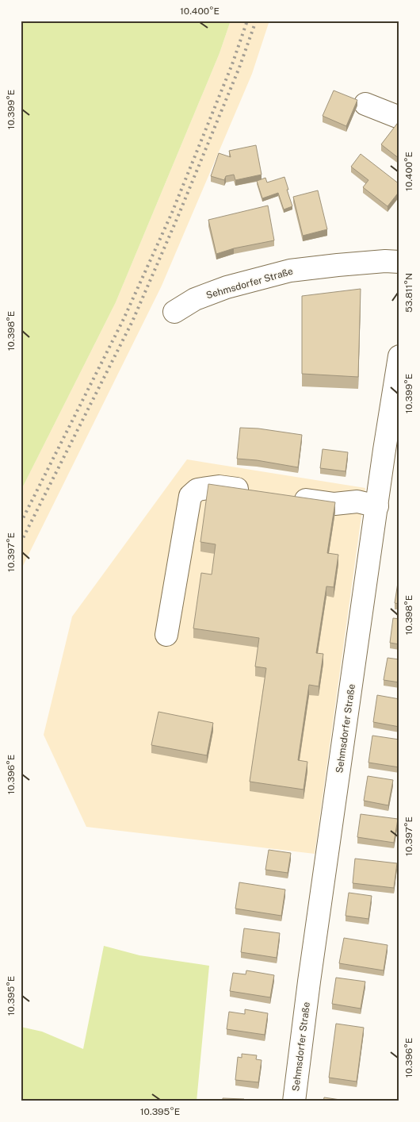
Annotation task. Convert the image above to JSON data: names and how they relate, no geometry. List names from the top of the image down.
{
  "streets": {
    "main road": ["Sehmsdorfer Straße"]
  },
  "coordinates": [
    "10.400°E",
    "10.399°E",
    "53.811°N",
    "10.398°E",
    "10.397°E",
    "10.396°E",
    "10.395°E"
  ]
}
